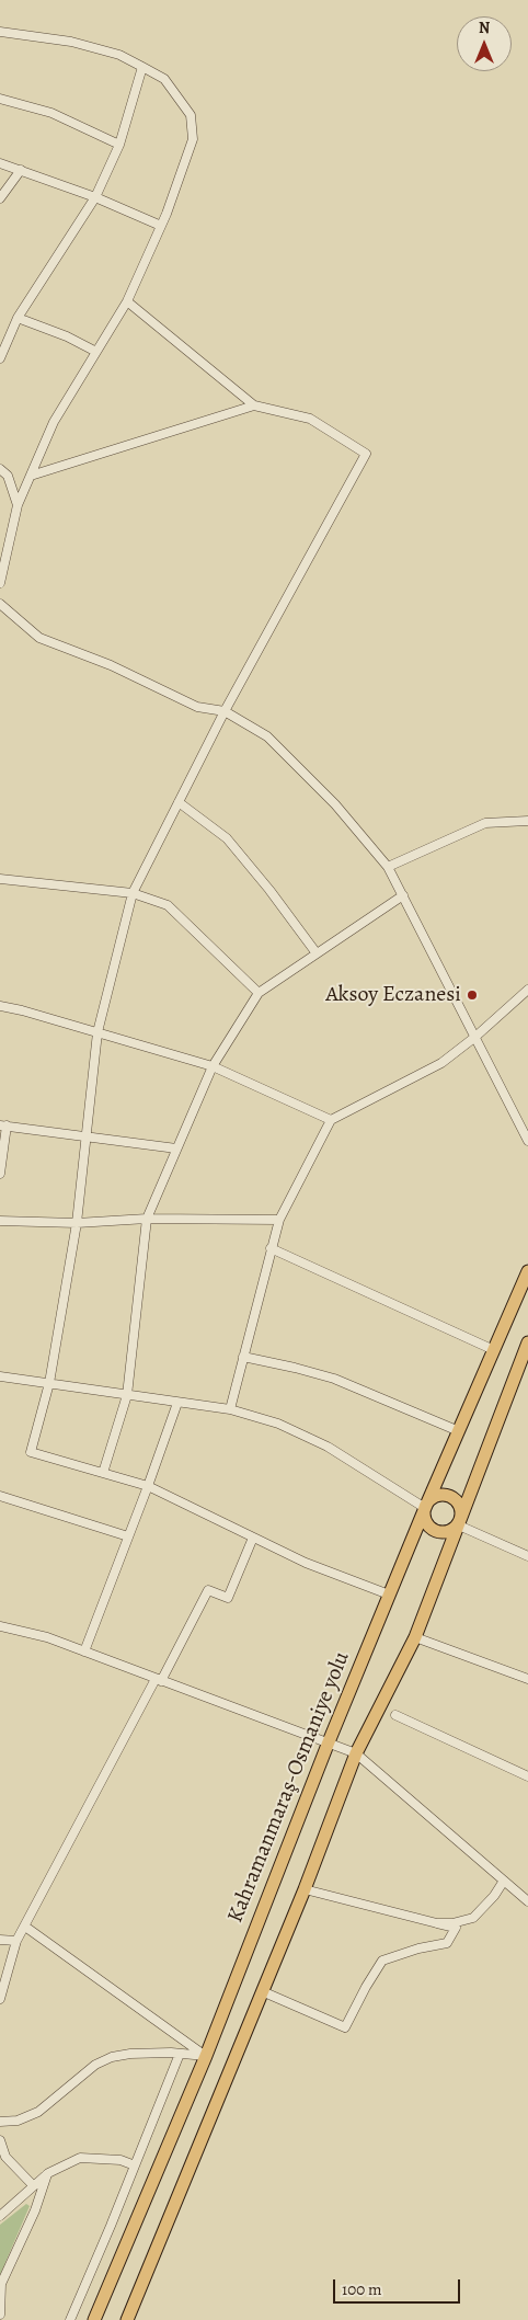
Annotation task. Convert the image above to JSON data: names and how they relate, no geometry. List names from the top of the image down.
{
  "streets": {
    "highway": ["Kahramanmaraş-Osmaniye yolu"]
  },
  "places": ["Aksoy Eczanesi"],
  "scale_bar": "100 m",
  "north": "top"
}
